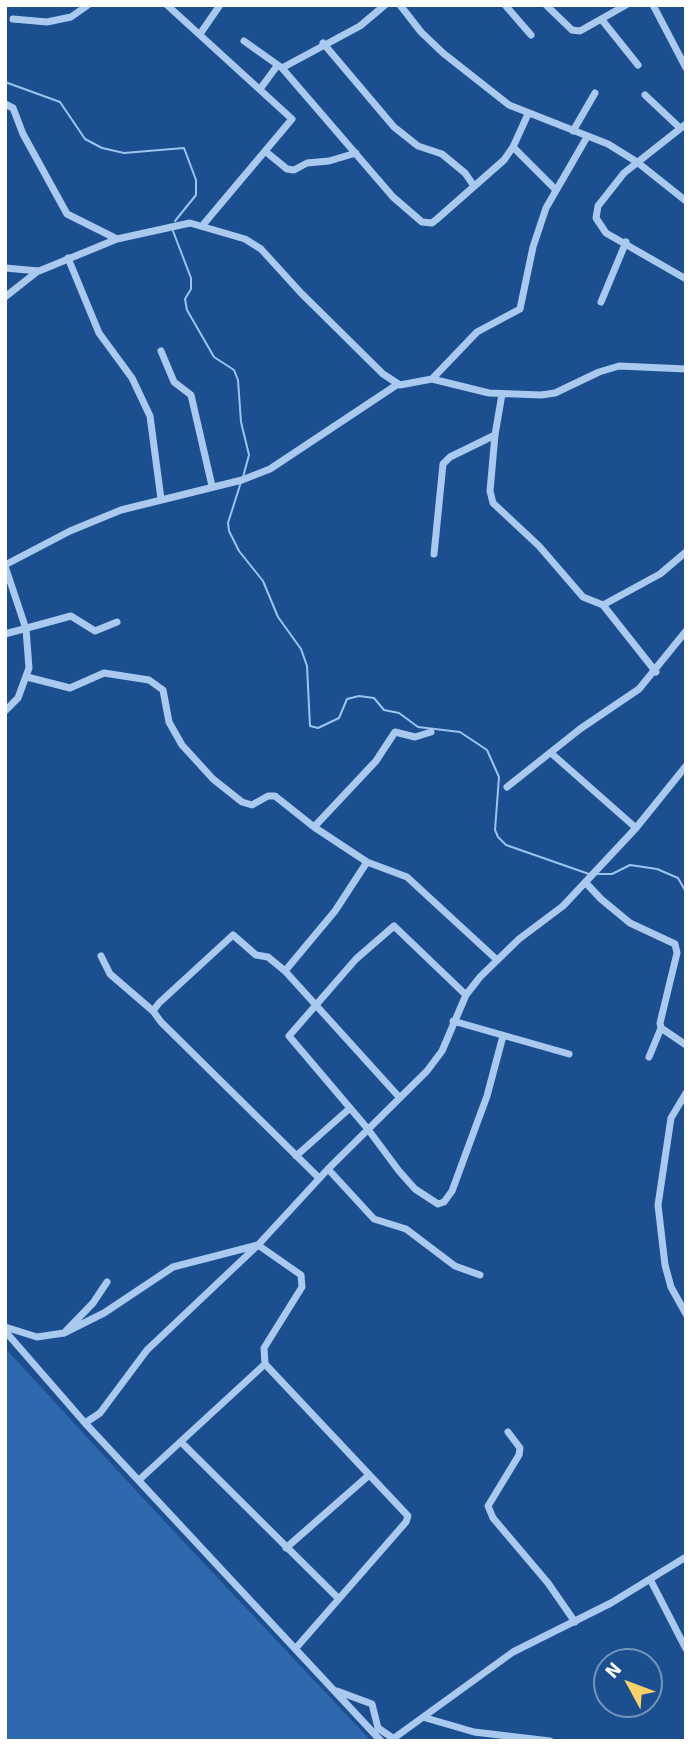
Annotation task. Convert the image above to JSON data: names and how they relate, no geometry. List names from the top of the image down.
{
  "north": "top left"
}
